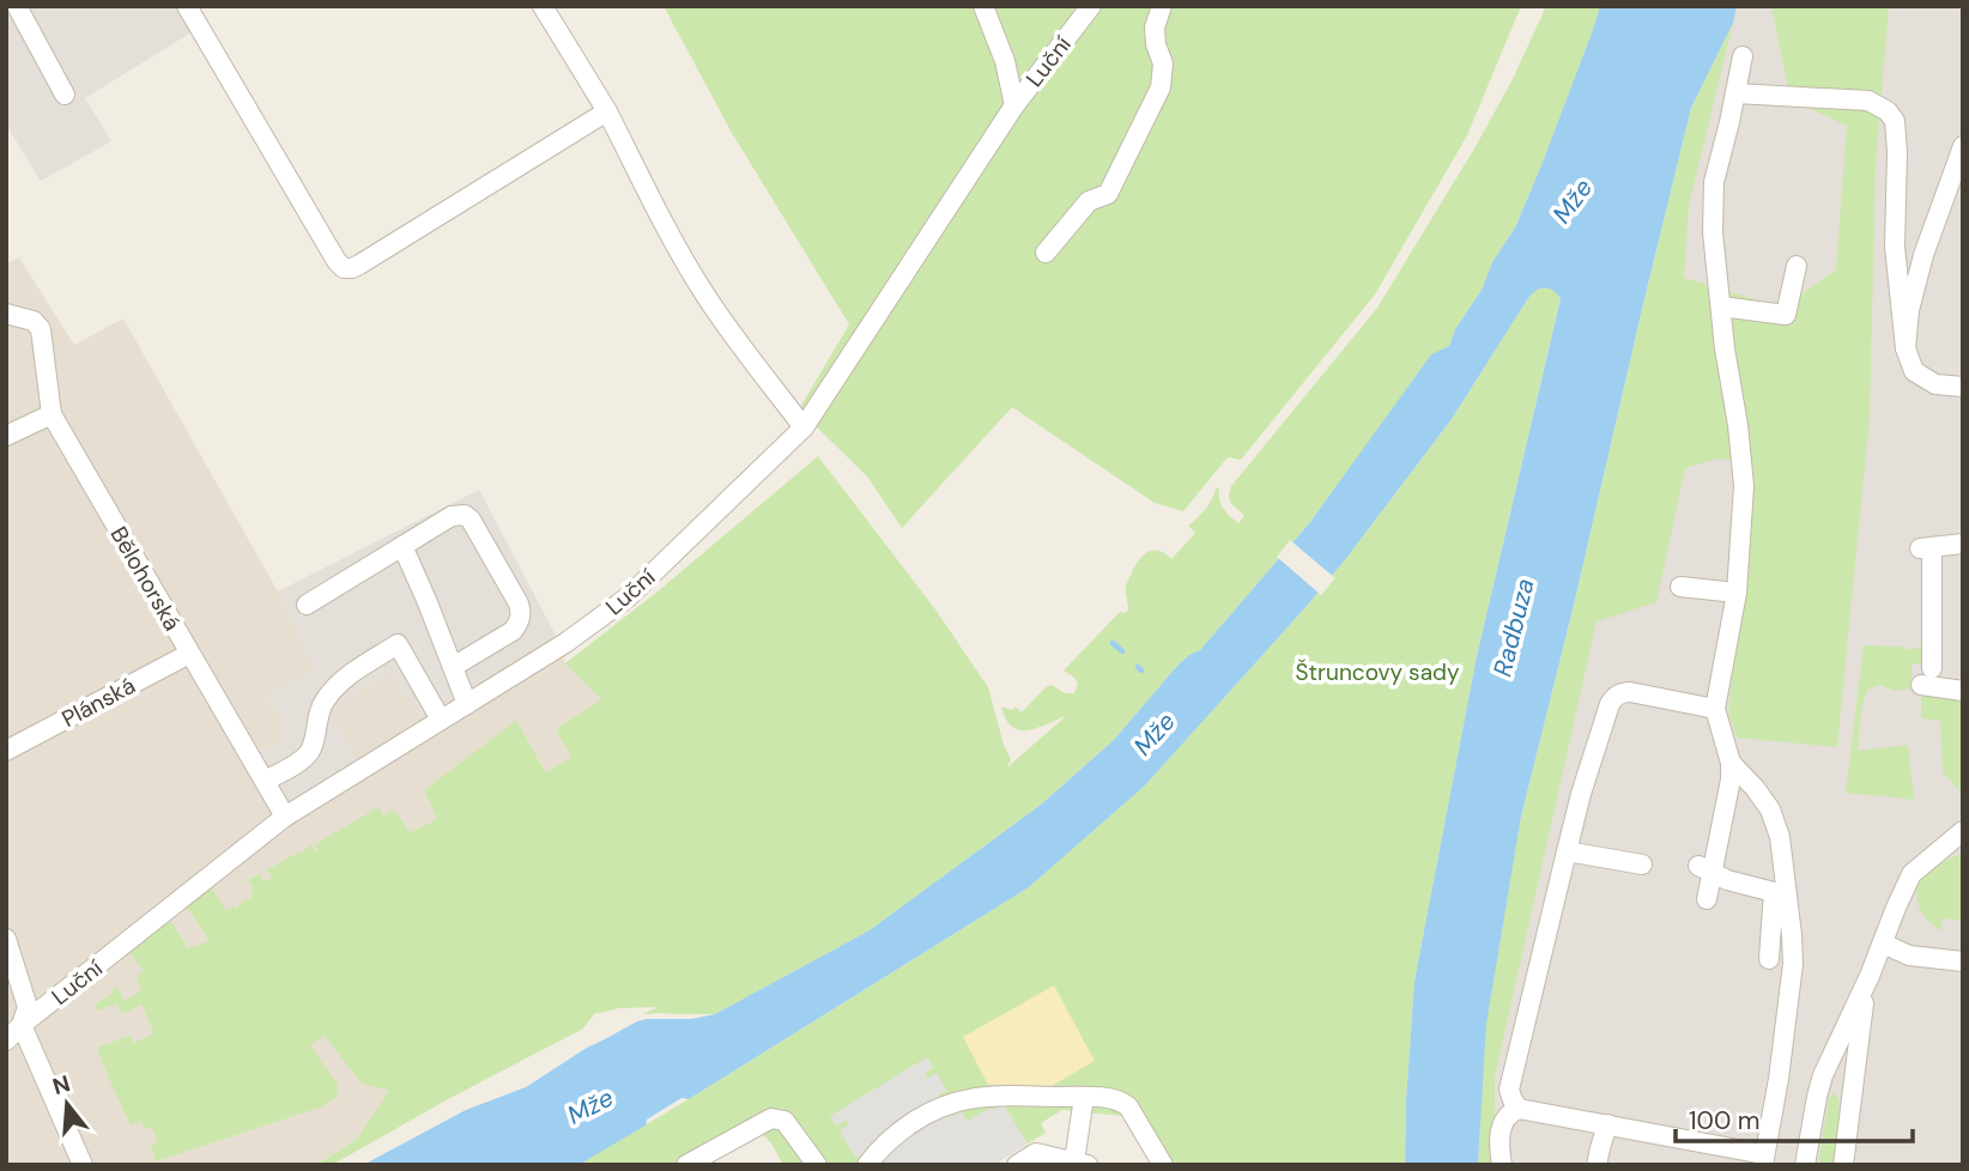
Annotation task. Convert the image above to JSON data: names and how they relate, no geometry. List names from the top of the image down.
{
  "streets": {
    "street": ["Luční", "Bělohorská", "Plánská"]
  },
  "crossings": [
    ["Luční", "Bělohorská"],
    ["Bělohorská", "Plánská"]
  ],
  "water": ["Mže", "Radbuza"],
  "parks": ["Štruncovy sady"],
  "scale_bar": "100 m",
  "north": "top"
}
